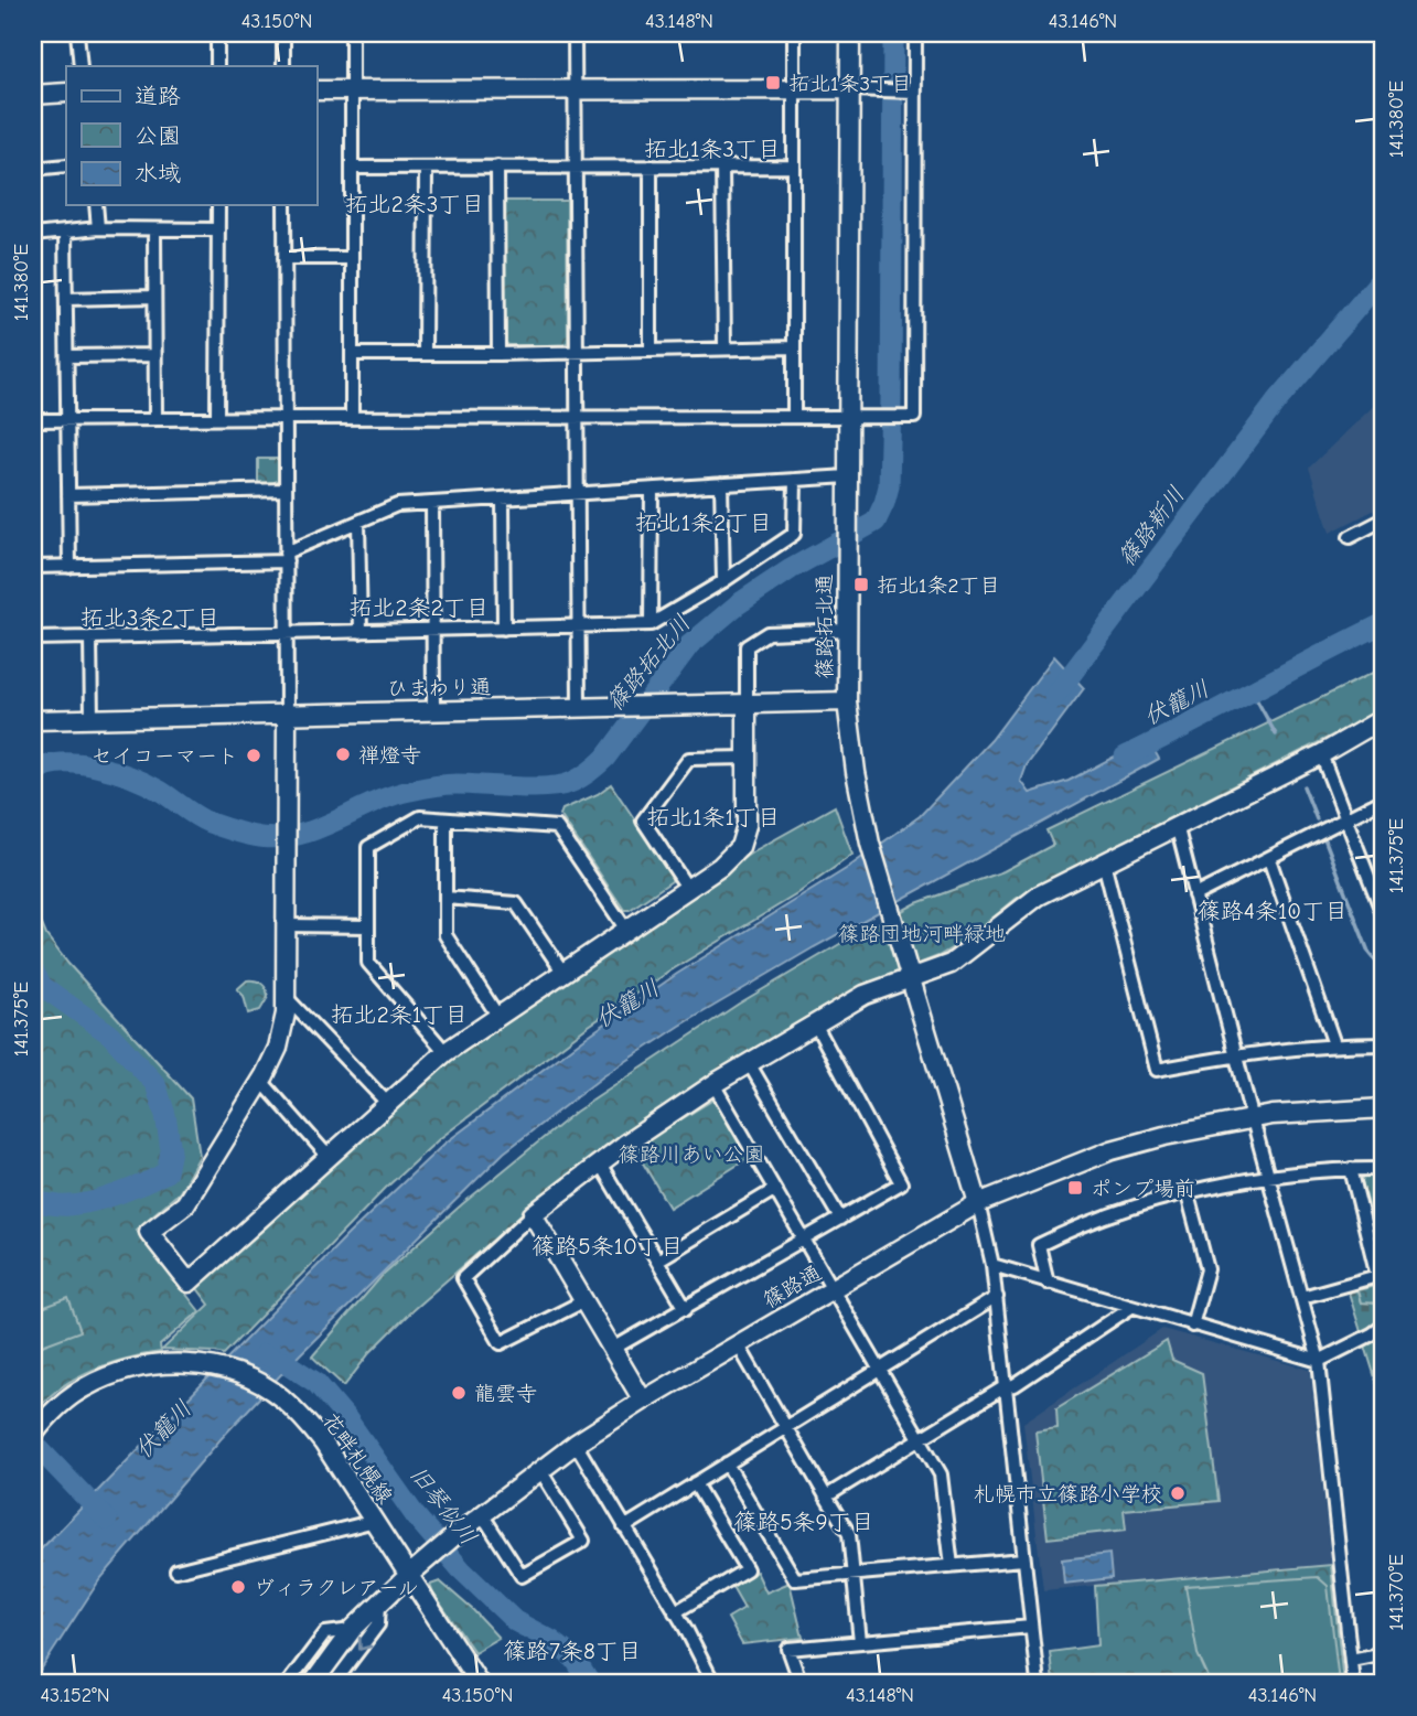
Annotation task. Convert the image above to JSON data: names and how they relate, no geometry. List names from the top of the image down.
{
  "streets": {
    "street": [
      "篠路拓北通",
      "ひまわり通",
      "篠路通",
      "花畔札幌線"
    ]
  },
  "crossings": [
    ["篠路拓北通", "ひまわり通"],
    ["篠路拓北通", "篠路通"],
    ["篠路通", "花畔札幌線"]
  ],
  "districts": [
    "拓北1条3丁目",
    "拓北2条3丁目",
    "拓北1条2丁目",
    "拓北2条2丁目",
    "拓北3条2丁目",
    "拓北1条1丁目",
    "篠路4条10丁目",
    "拓北2条1丁目",
    "篠路5条10丁目",
    "篠路5条9丁目",
    "篠路7条8丁目"
  ],
  "water": [
    "篠路新川",
    "篠路拓北川",
    "伏籠川",
    "旧琴似川"
  ],
  "parks": ["篠路団地河畔緑地", "篠路川あい公園"],
  "places": {
    "transit": ["拓北1条3丁目", "拓北1条2丁目", "ポンプ場前"],
    "other": [
      "禅燈寺",
      "セイコーマート",
      "龍雲寺",
      "札幌市立篠路小学校",
      "ヴィラクレアール"
    ]
  },
  "legend": ["道路", "公園", "水域"],
  "coordinates": [
    "43.150°N",
    "43.148°N",
    "43.146°N",
    "141.380°E",
    "141.375°E",
    "141.370°E",
    "43.152°N"
  ]
}
